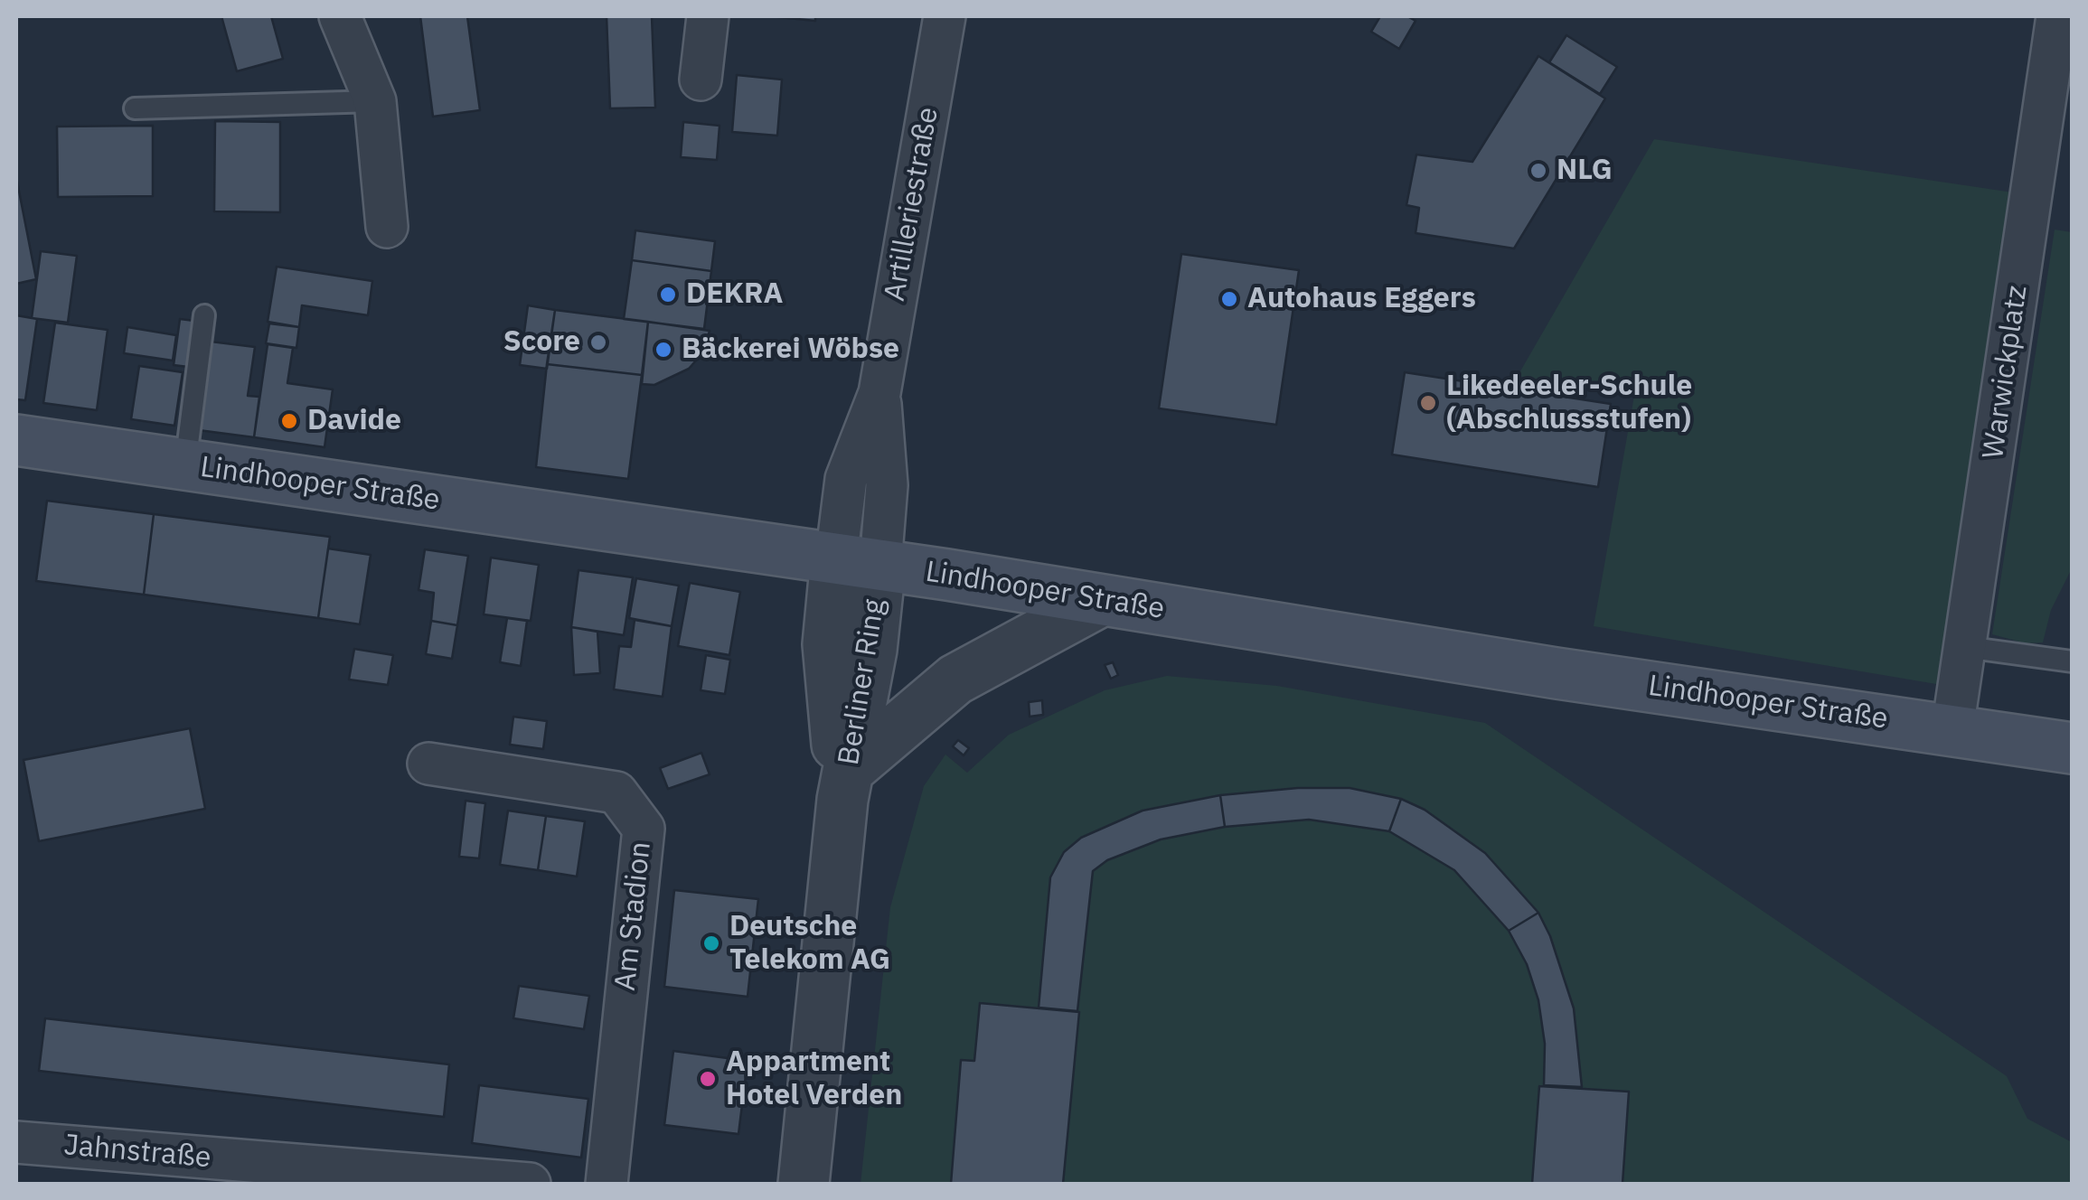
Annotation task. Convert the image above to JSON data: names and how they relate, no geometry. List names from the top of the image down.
{
  "streets": {
    "main road": ["Lindhooper Straße"],
    "street": [
      "Artilleriestraße",
      "Warwickplatz",
      "Berliner Ring",
      "Am Stadion",
      "Jahnstraße"
    ]
  },
  "crossings": [
    ["Artilleriestraße", "Lindhooper Straße"],
    ["Artilleriestraße", "Berliner Ring"],
    ["Warwickplatz", "Lindhooper Straße"],
    ["Lindhooper Straße", "Berliner Ring"]
  ],
  "places": [
    "NLG",
    "DEKRA",
    "Autohaus Eggers",
    "Score",
    "Bäckerei Wöbse",
    "Likedeeler-Schule (Abschlussstufen)",
    "Davide",
    "Deutsche Telekom AG",
    "Appartment Hotel Verden"
  ]
}
